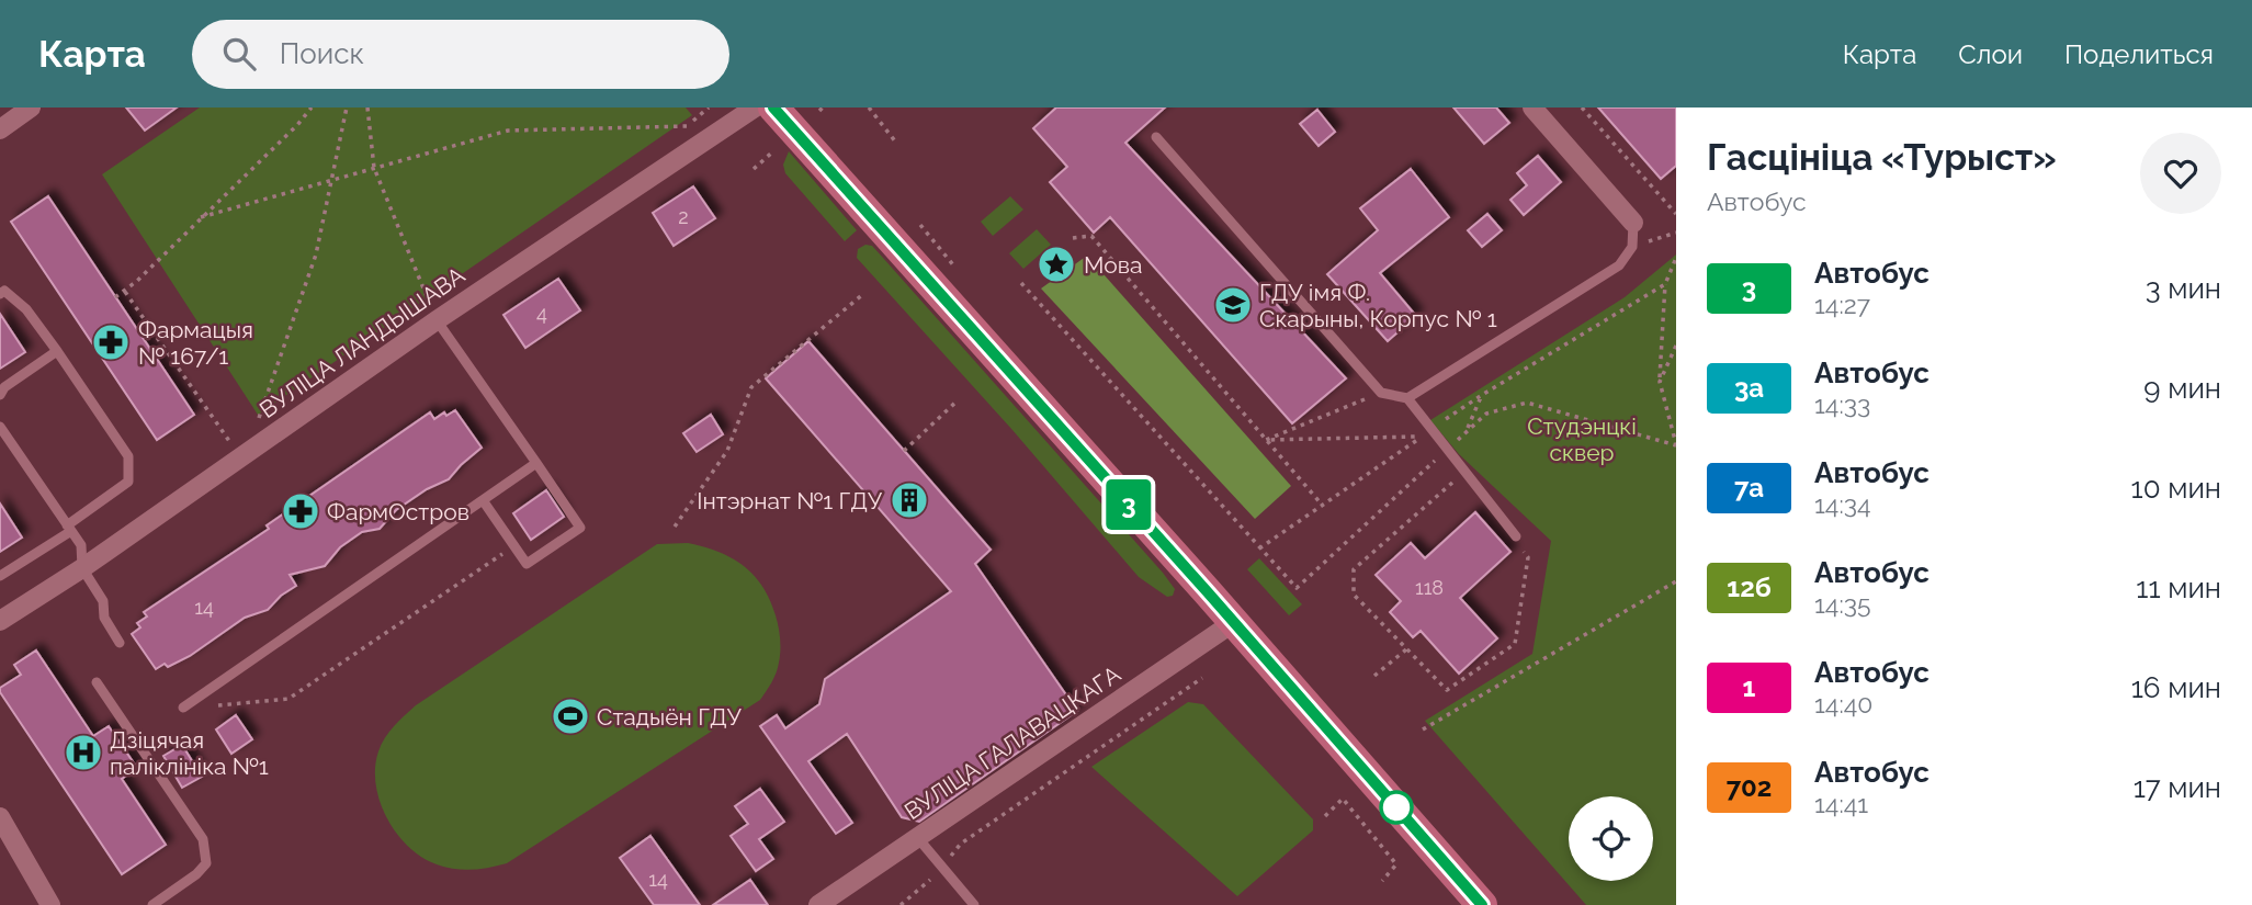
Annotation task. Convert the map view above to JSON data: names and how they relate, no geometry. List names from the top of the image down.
{
  "streets": {
    "street": ["ВУЛІЦА ЛАНДЫШАВА", "ВУЛІЦА ГАЛАВАЦКАГА"]
  },
  "parks": ["Студэнцкі сквер"],
  "places": {
    "place": ["Мова"],
    "school or university": ["ГДУ імя Ф. Скарыны, Корпус № 1"],
    "pharmacy": ["Фармацыя № 167/1", "ФармОстров"],
    "building": ["Інтэрнат №1 ГДУ"],
    "sports": ["Стадыён ГДУ"],
    "hospital": ["Дзіцячая паліклініка №1"]
  },
  "lines": ["bus line 3"],
  "house_numbers": [
    "2",
    "4",
    "118",
    "14",
    "14"
  ],
  "page": {
    "header": "Карта",
    "search": "Поиск",
    "nav": ["Карта", "Слои", "Поделиться"],
    "on_map": "3",
    "heading": ["Гасцініца «Турыст»", "Автобус"],
    "list": [
      {
        "mark": "3",
        "name": "Автобус",
        "note": "14:27",
        "value": "3 мин"
      },
      {
        "mark": "3а",
        "name": "Автобус",
        "note": "14:33",
        "value": "9 мин"
      },
      {
        "mark": "7а",
        "name": "Автобус",
        "note": "14:34",
        "value": "10 мин"
      },
      {
        "mark": "12б",
        "name": "Автобус",
        "note": "14:35",
        "value": "11 мин"
      },
      {
        "mark": "1",
        "name": "Автобус",
        "note": "14:40",
        "value": "16 мин"
      },
      {
        "mark": "702",
        "name": "Автобус",
        "note": "14:41",
        "value": "17 мин"
      }
    ]
  }
}
